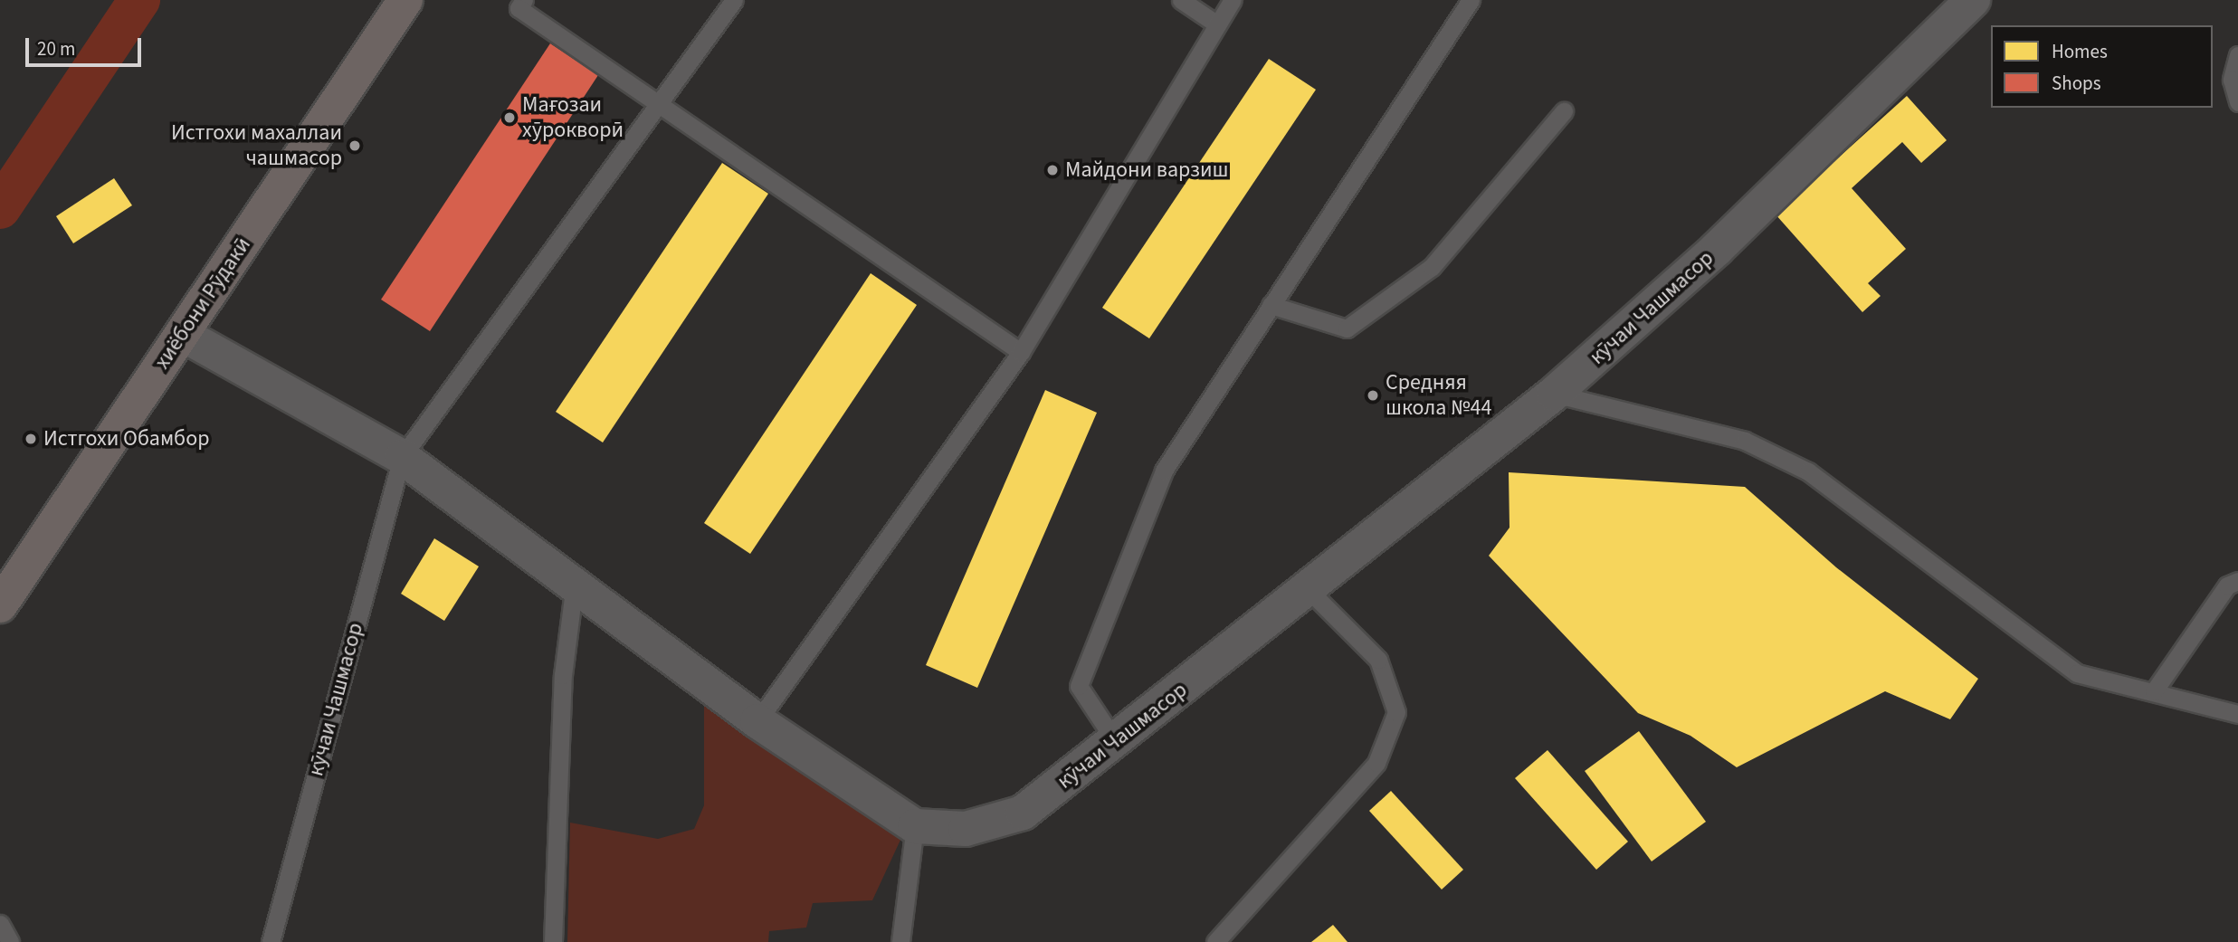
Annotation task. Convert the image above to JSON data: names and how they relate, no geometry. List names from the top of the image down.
{
  "streets": {
    "highway": ["хиёбони Рӯдакӣ"],
    "street": ["кӯчаи Чашмасор"]
  },
  "places": [
    "Мағозаи хӯрокворӣ",
    "Истгохи махаллаи чашмасор",
    "Майдони варзиш",
    "Средняя школа №44",
    "Истгохи Обамбор"
  ],
  "legend": ["Homes", "Shops"],
  "scale_bar": "20 m"
}
